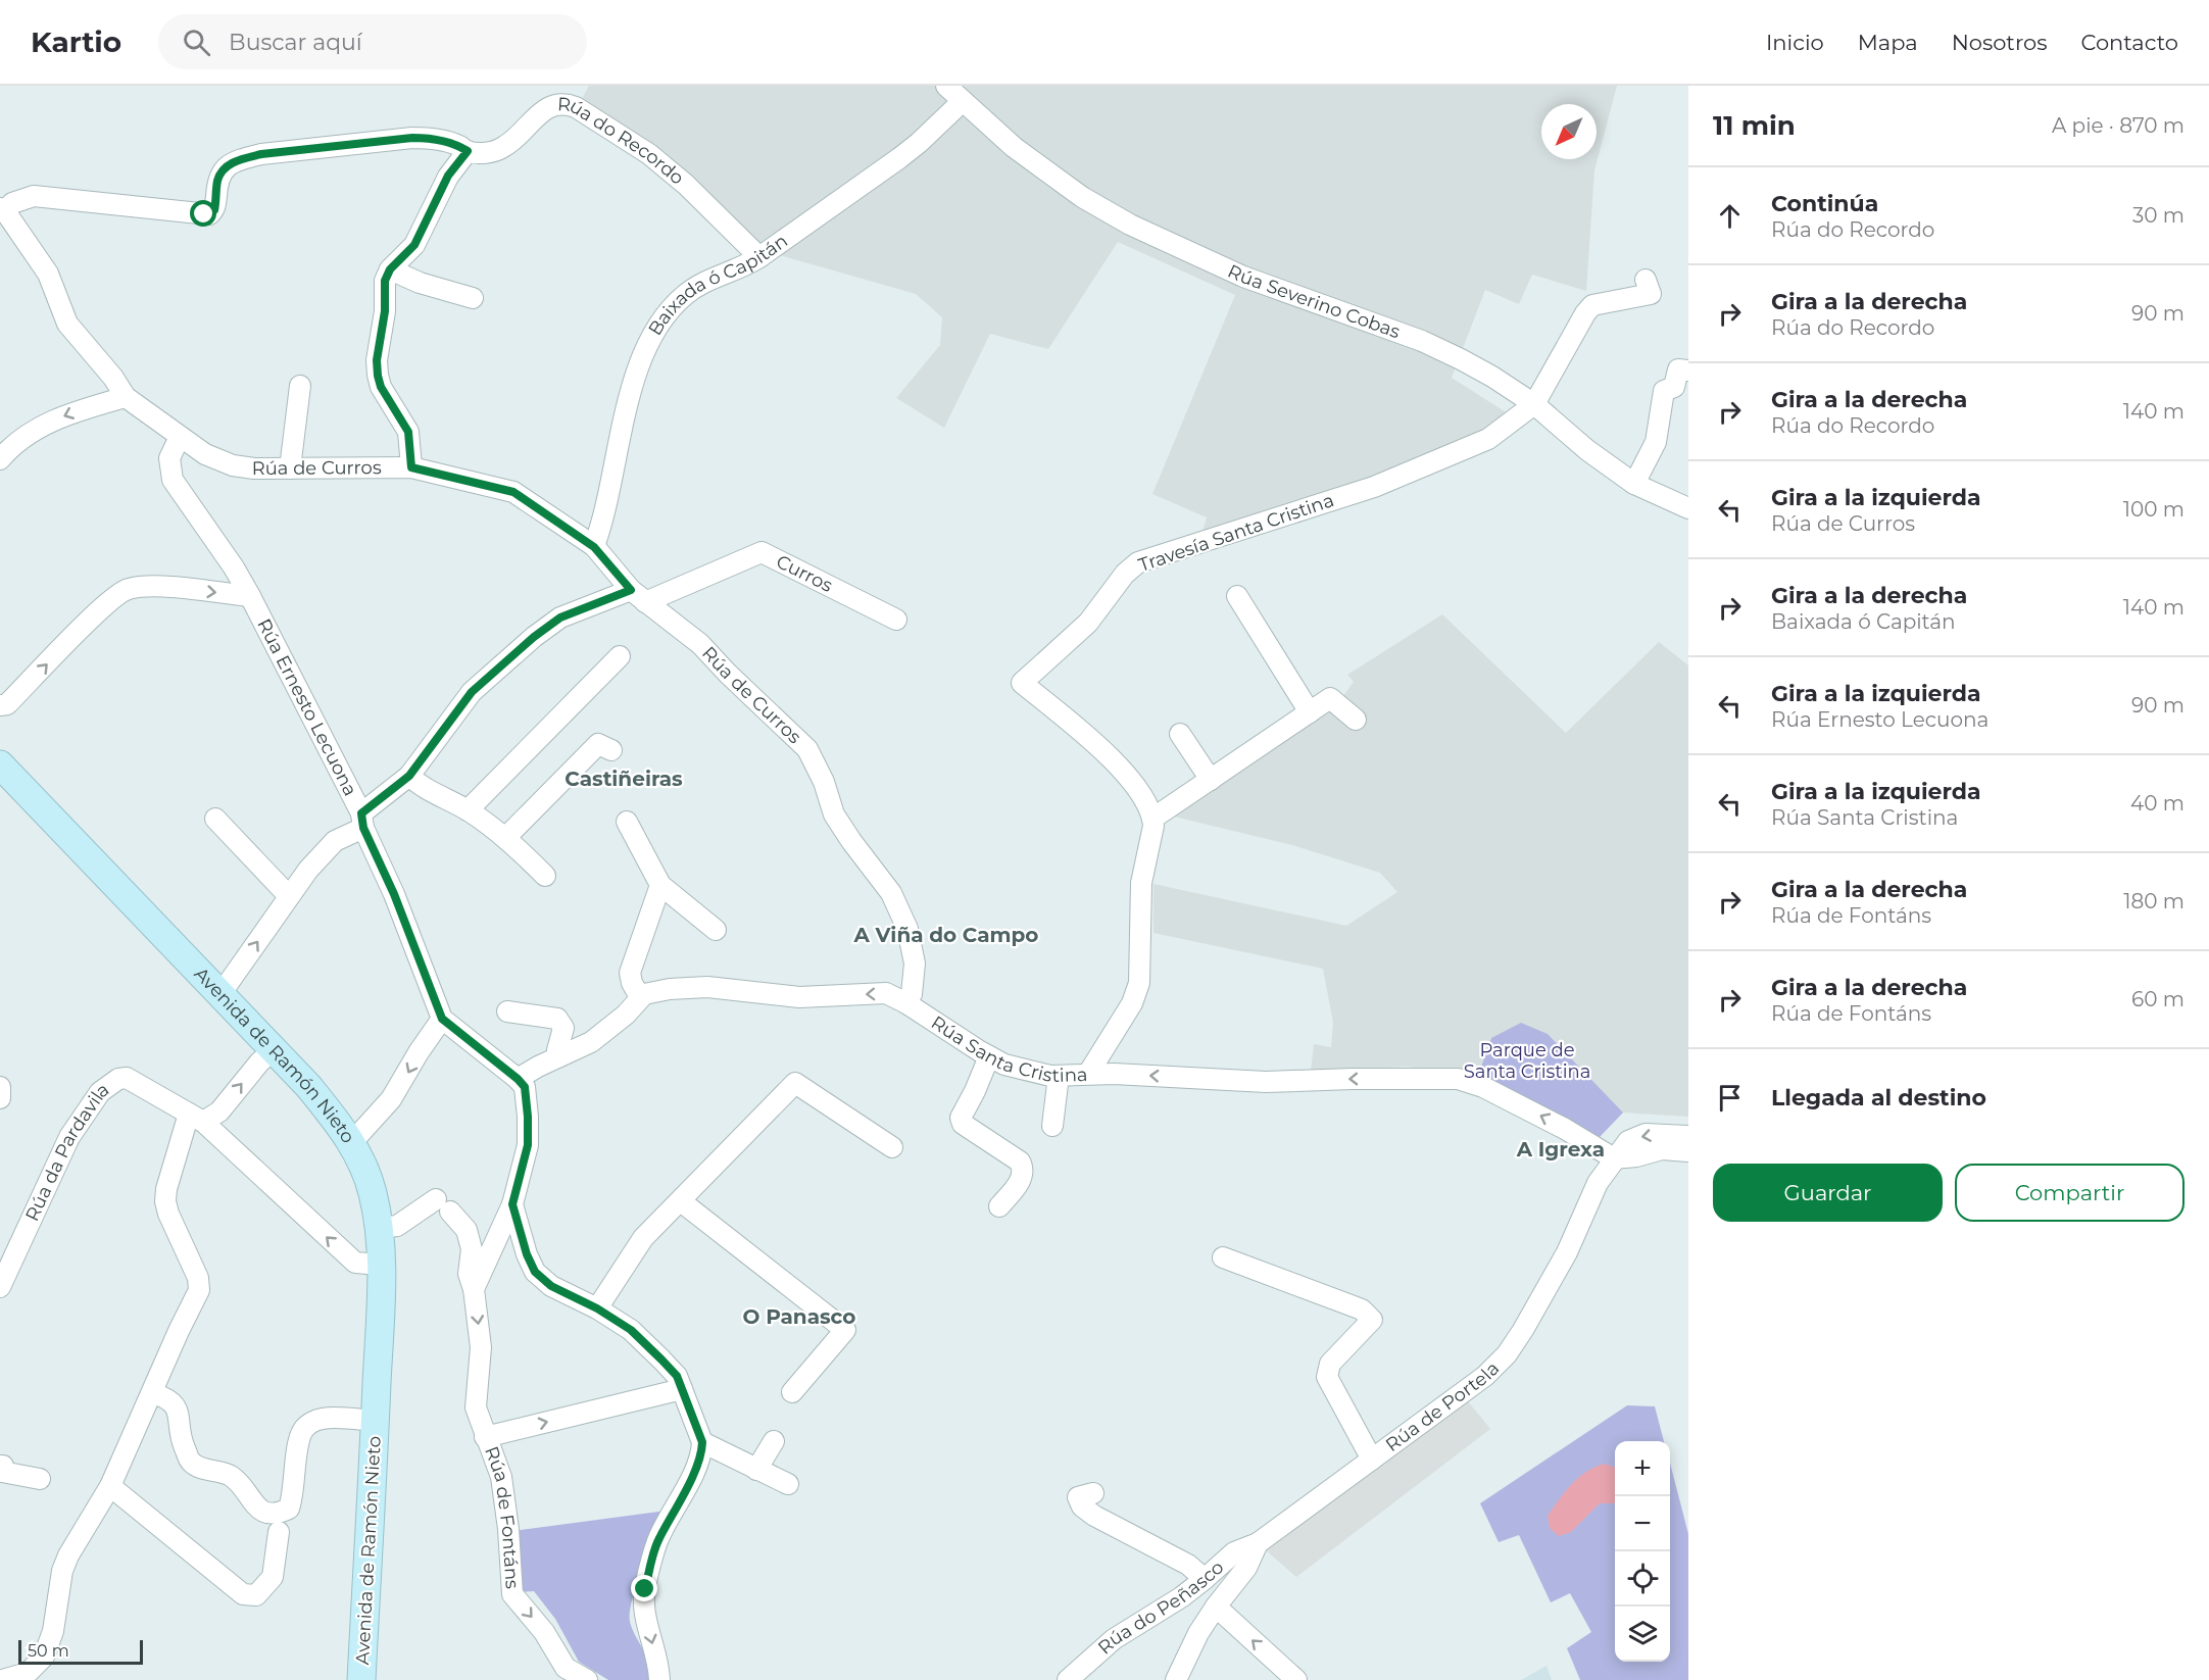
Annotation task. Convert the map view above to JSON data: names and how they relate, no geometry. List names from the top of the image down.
{
  "streets": {
    "main road": ["Avenida de Ramón Nieto"],
    "street": [
      "Rúa do Recordo",
      "Baixada ó Capitán",
      "Rúa Severino Cobas",
      "Rúa de Curros",
      "Travesía Santa Cristina",
      "Curros",
      "Rúa Ernesto Lecuona",
      "Rúa Santa Cristina",
      "Rúa da Pardavila",
      "Rúa de Portela",
      "Rúa de Fontáns",
      "Rúa do Peñasco"
    ]
  },
  "crossings": [
    ["Rúa do Recordo", "Baixada ó Capitán"],
    ["Rúa do Recordo", "Rúa de Curros"],
    ["Baixada ó Capitán", "Rúa Severino Cobas"],
    ["Baixada ó Capitán", "Rúa de Curros"],
    ["Rúa Severino Cobas", "Travesía Santa Cristina"],
    ["Rúa de Curros", "Curros"],
    ["Rúa de Curros", "Rúa Ernesto Lecuona"],
    ["Rúa de Curros", "Rúa Santa Cristina"],
    ["Rúa Santa Cristina", "Rúa de Portela"],
    ["Avenida de Ramón Nieto", "Rúa da Pardavila"],
    ["Avenida de Ramón Nieto", "Rúa de Fontáns"],
    ["Rúa de Portela", "Rúa do Peñasco"]
  ],
  "one_way": ["Rúa Santa Cristina", "Rúa da Pardavila"],
  "districts": [
    "Castiñeiras",
    "A Viña do Campo",
    "A Igrexa",
    "O Panasco"
  ],
  "parks": ["Parque de Santa Cristina"],
  "scale_bar": "50 m",
  "north": "bottom left",
  "page": {
    "header": "Kartio",
    "search": "Buscar aquí",
    "nav": [
      "Inicio",
      "Mapa",
      "Nosotros",
      "Contacto"
    ],
    "heading": ["11 min", "A pie · 870 m"],
    "list": [
      ["Continúa", "Rúa do Recordo", "30 m"],
      ["Gira a la derecha", "Rúa do Recordo", "90 m"],
      ["Gira a la derecha", "Rúa do Recordo", "140 m"],
      ["Gira a la izquierda", "Rúa de Curros", "100 m"],
      ["Gira a la derecha", "Baixada ó Capitán", "140 m"],
      ["Gira a la izquierda", "Rúa Ernesto Lecuona", "90 m"],
      ["Gira a la izquierda", "Rúa Santa Cristina", "40 m"],
      ["Gira a la derecha", "Rúa de Fontáns", "180 m"],
      ["Gira a la derecha", "Rúa de Fontáns", "60 m"],
      "Llegada al destino"
    ],
    "buttons": ["Guardar", "Compartir"],
    "map_buttons": ["+", "−"],
    "scale": "50 m"
  }
}
